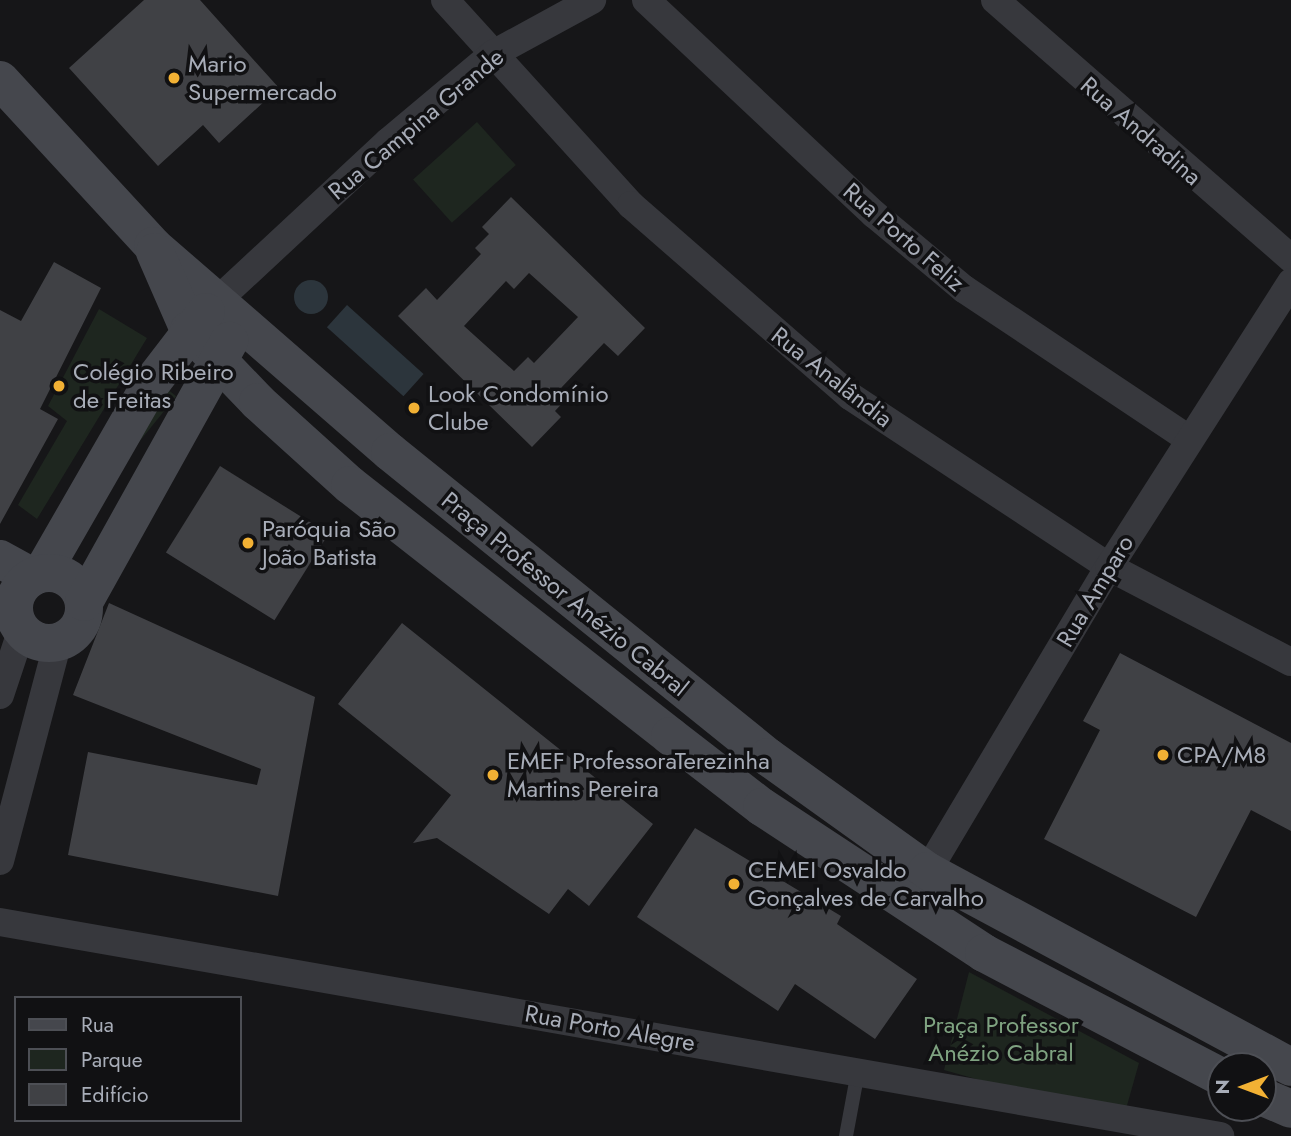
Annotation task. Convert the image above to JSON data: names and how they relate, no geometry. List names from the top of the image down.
{
  "streets": {
    "street": [
      "Rua Campina Grande",
      "Rua Andradina",
      "Rua Porto Feliz",
      "Rua Analândia",
      "Rua Amparo",
      "Praça Professor Anézio Cabral",
      "Rua Porto Alegre"
    ]
  },
  "crossings": [
    ["Rua Campina Grande", "Rua Analândia"],
    ["Rua Campina Grande", "Praça Professor Anézio Cabral"],
    ["Rua Porto Feliz", "Rua Amparo"],
    ["Rua Analândia", "Rua Amparo"],
    ["Rua Amparo", "Praça Professor Anézio Cabral"]
  ],
  "parks": ["Praça Professor Anézio Cabral"],
  "places": [
    "Mario Supermercado",
    "Colégio Ribeiro de Freitas",
    "Look Condomínio Clube",
    "Paróquia São João Batista",
    "CPA/M8",
    "EMEF ProfessoraTerezinha Martins Pereira",
    "CEMEI Osvaldo Gonçalves de Carvalho"
  ],
  "legend": ["Rua", "Parque", "Edifício"],
  "north": "left"
}
